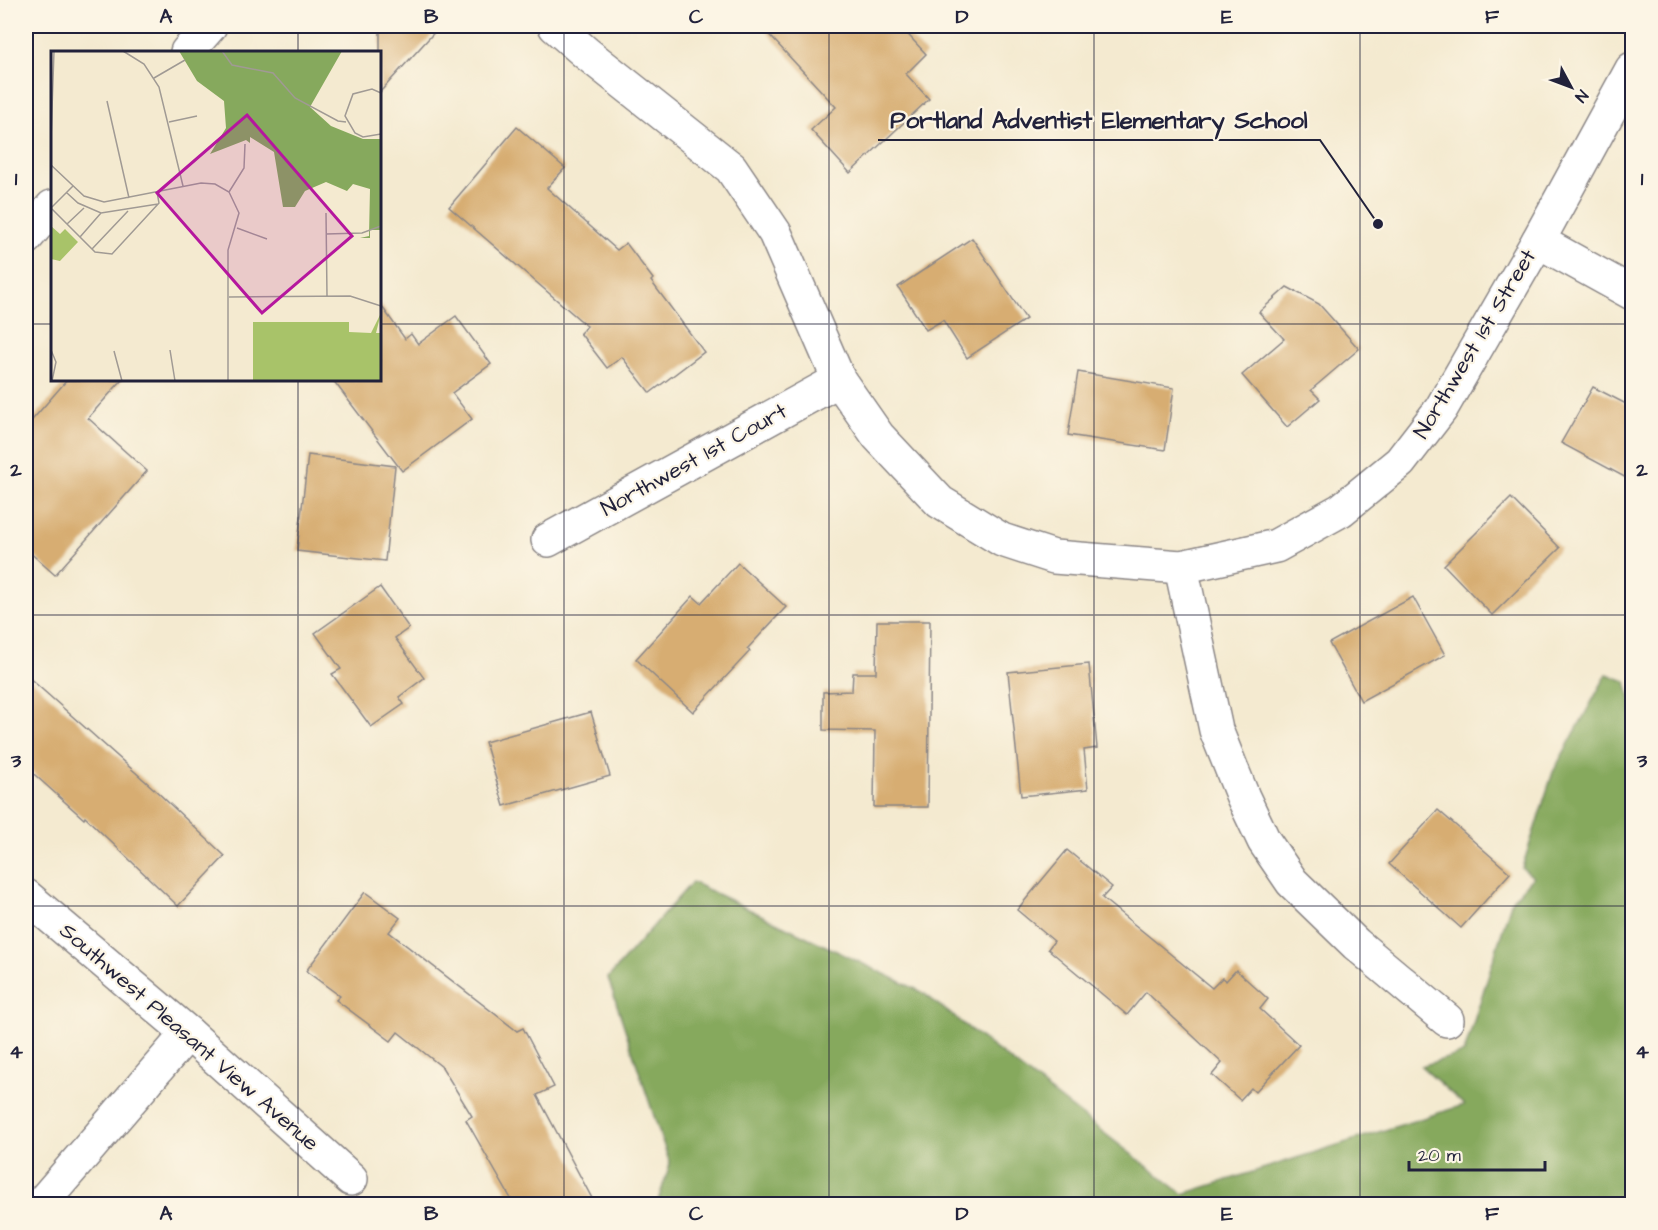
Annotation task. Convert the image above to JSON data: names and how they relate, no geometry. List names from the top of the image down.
{
  "streets": {
    "street": ["Northwest 1st Street", "Northwest 1st Court", "Southwest Pleasant View Avenue"]
  },
  "crossings": [
    ["Northwest 1st Street", "Northwest 1st Court"]
  ],
  "places": ["Portland Adventist Elementary School"],
  "scale_bar": "20 m",
  "north": "bottom right",
  "grid": {
    "columns": [
      "A",
      "B",
      "C",
      "D",
      "E",
      "F"
    ],
    "rows": [
      "1",
      "2",
      "3",
      "4"
    ]
  }
}
